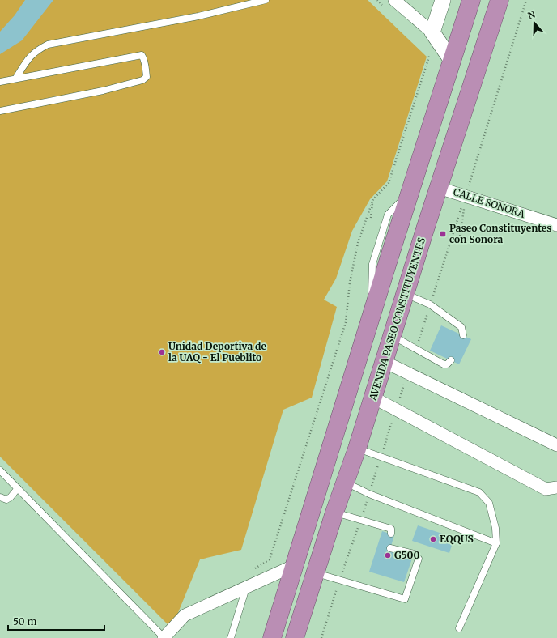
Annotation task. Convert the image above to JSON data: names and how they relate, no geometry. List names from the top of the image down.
{
  "streets": {
    "highway": ["AVENIDA PASEO CONSTITUYENTES"],
    "street": ["CALLE SONORA"]
  },
  "crossings": [
    ["CALLE SONORA", "AVENIDA PASEO CONSTITUYENTES"]
  ],
  "places": {
    "transit": ["Paseo Constituyentes con Sonora"],
    "other": ["Unidad Deportiva de la UAQ - El Pueblito", "EQQUS", "G500"]
  },
  "scale_bar": "50 m",
  "north": "top"
}
